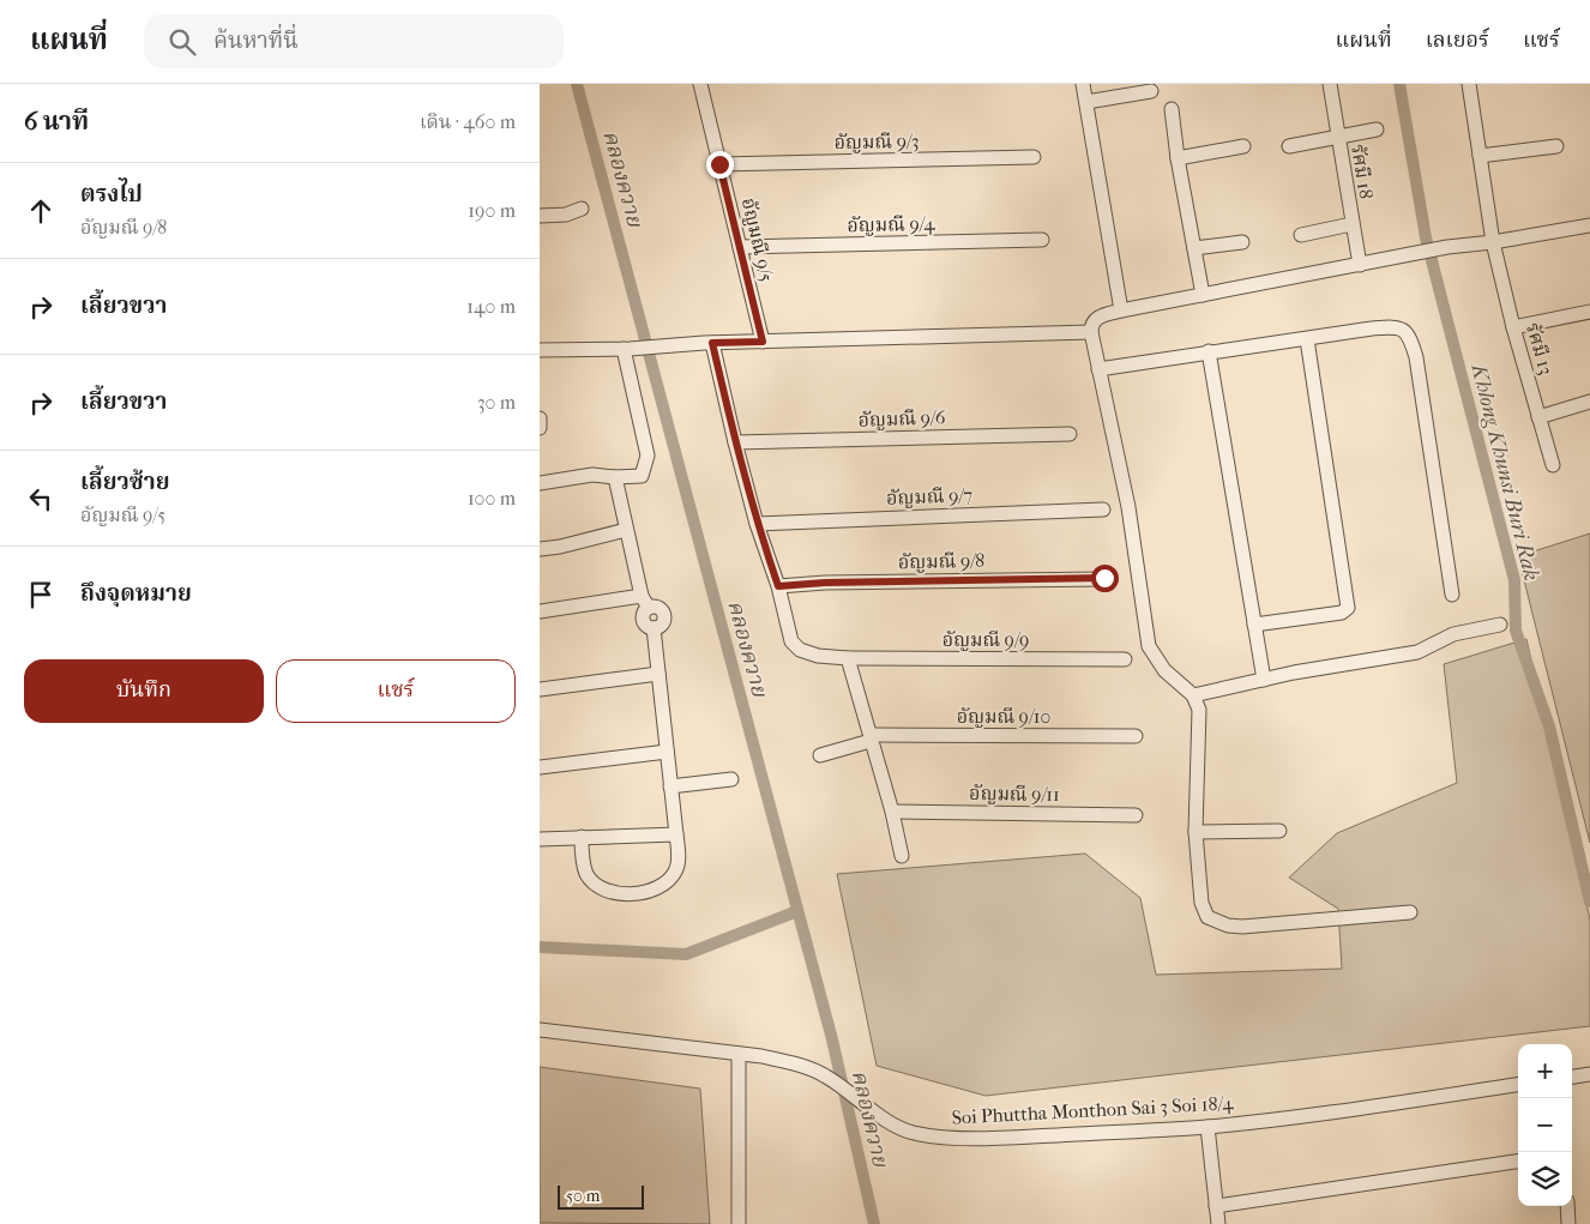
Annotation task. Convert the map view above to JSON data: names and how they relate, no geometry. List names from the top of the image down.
{
  "streets": {
    "street": [
      "อัญมณี 9/3",
      "รัศมี 18",
      "อัญมณี 9/4",
      "อัญมณี 9/5",
      "รัศมี 13",
      "อัญมณี 9/6",
      "อัญมณี 9/7",
      "อัญมณี 9/8",
      "อัญมณี 9/9",
      "อัญมณี 9/10",
      "อัญมณี 9/11",
      "Soi Phuttha Monthon Sai 3 Soi 18/4"
    ]
  },
  "crossings": [
    ["อัญมณี 9/3", "อัญมณี 9/5"],
    ["อัญมณี 9/4", "อัญมณี 9/5"],
    ["อัญมณี 9/6", "อัญมณี 9/9"],
    ["อัญมณี 9/7", "อัญมณี 9/9"],
    ["อัญมณี 9/8", "อัญมณี 9/9"]
  ],
  "water": ["คลองควาย", "Khlong Khunsi Buri Rak"],
  "scale_bar": "50 m",
  "page": {
    "header": "แผนที่",
    "search": "ค้นหาที่นี่",
    "nav": ["แผนที่", "เลเยอร์", "แชร์"],
    "heading": ["6 นาที", "เดิน · 460 m"],
    "list": [
      ["ตรงไป", "อัญมณี 9/8", "190 m"],
      ["เลี้ยวขวา", "140 m"],
      ["เลี้ยวขวา", "30 m"],
      ["เลี้ยวซ้าย", "อัญมณี 9/5", "100 m"],
      "ถึงจุดหมาย"
    ],
    "buttons": ["บันทึก", "แชร์"],
    "map_buttons": ["+", "−"],
    "scale": "50 m"
  }
}
